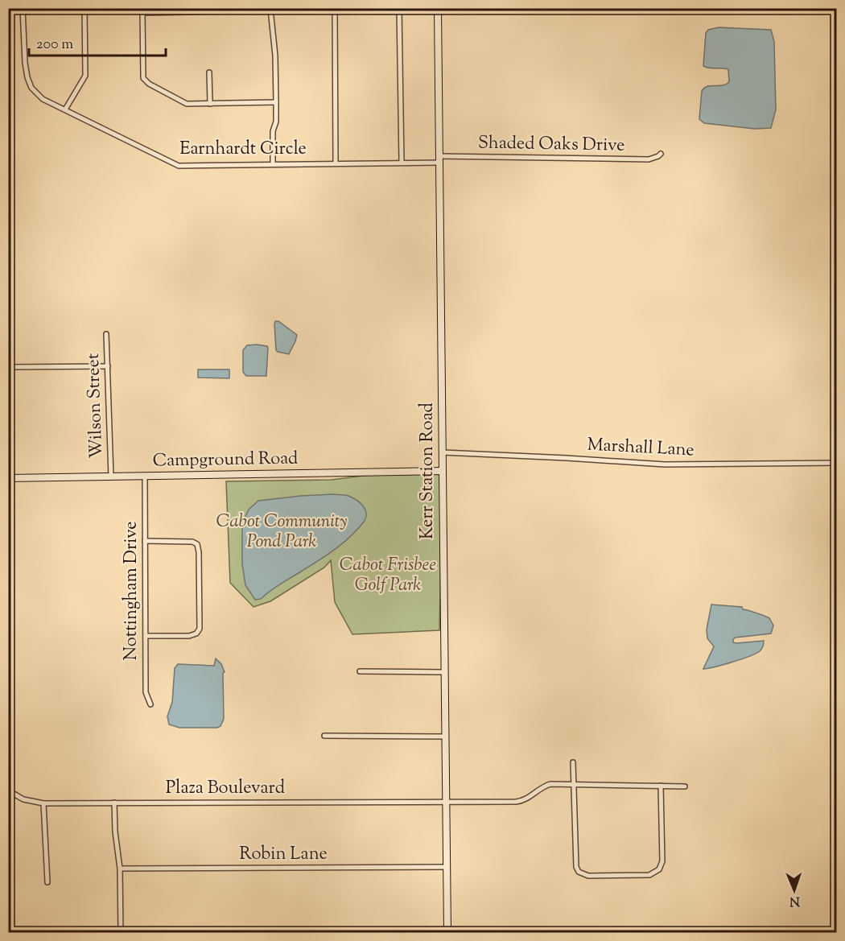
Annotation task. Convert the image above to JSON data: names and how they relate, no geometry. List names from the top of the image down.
{
  "streets": {
    "street": [
      "Shaded Oaks Drive",
      "Earnhardt Circle",
      "Wilson Street",
      "Marshall Lane",
      "Campground Road",
      "Kerr Station Road",
      "Nottingham Drive",
      "Plaza Boulevard",
      "Robin Lane"
    ]
  },
  "crossings": [
    ["Shaded Oaks Drive", "Earnhardt Circle"],
    ["Shaded Oaks Drive", "Kerr Station Road"],
    ["Earnhardt Circle", "Kerr Station Road"],
    ["Wilson Street", "Campground Road"],
    ["Marshall Lane", "Kerr Station Road"],
    ["Campground Road", "Kerr Station Road"],
    ["Campground Road", "Nottingham Drive"],
    ["Kerr Station Road", "Plaza Boulevard"],
    ["Kerr Station Road", "Robin Lane"]
  ],
  "parks": ["Cabot Community Pond Park", "Cabot Frisbee Golf Park"],
  "scale_bar": "200 m",
  "north": "bottom"
}
